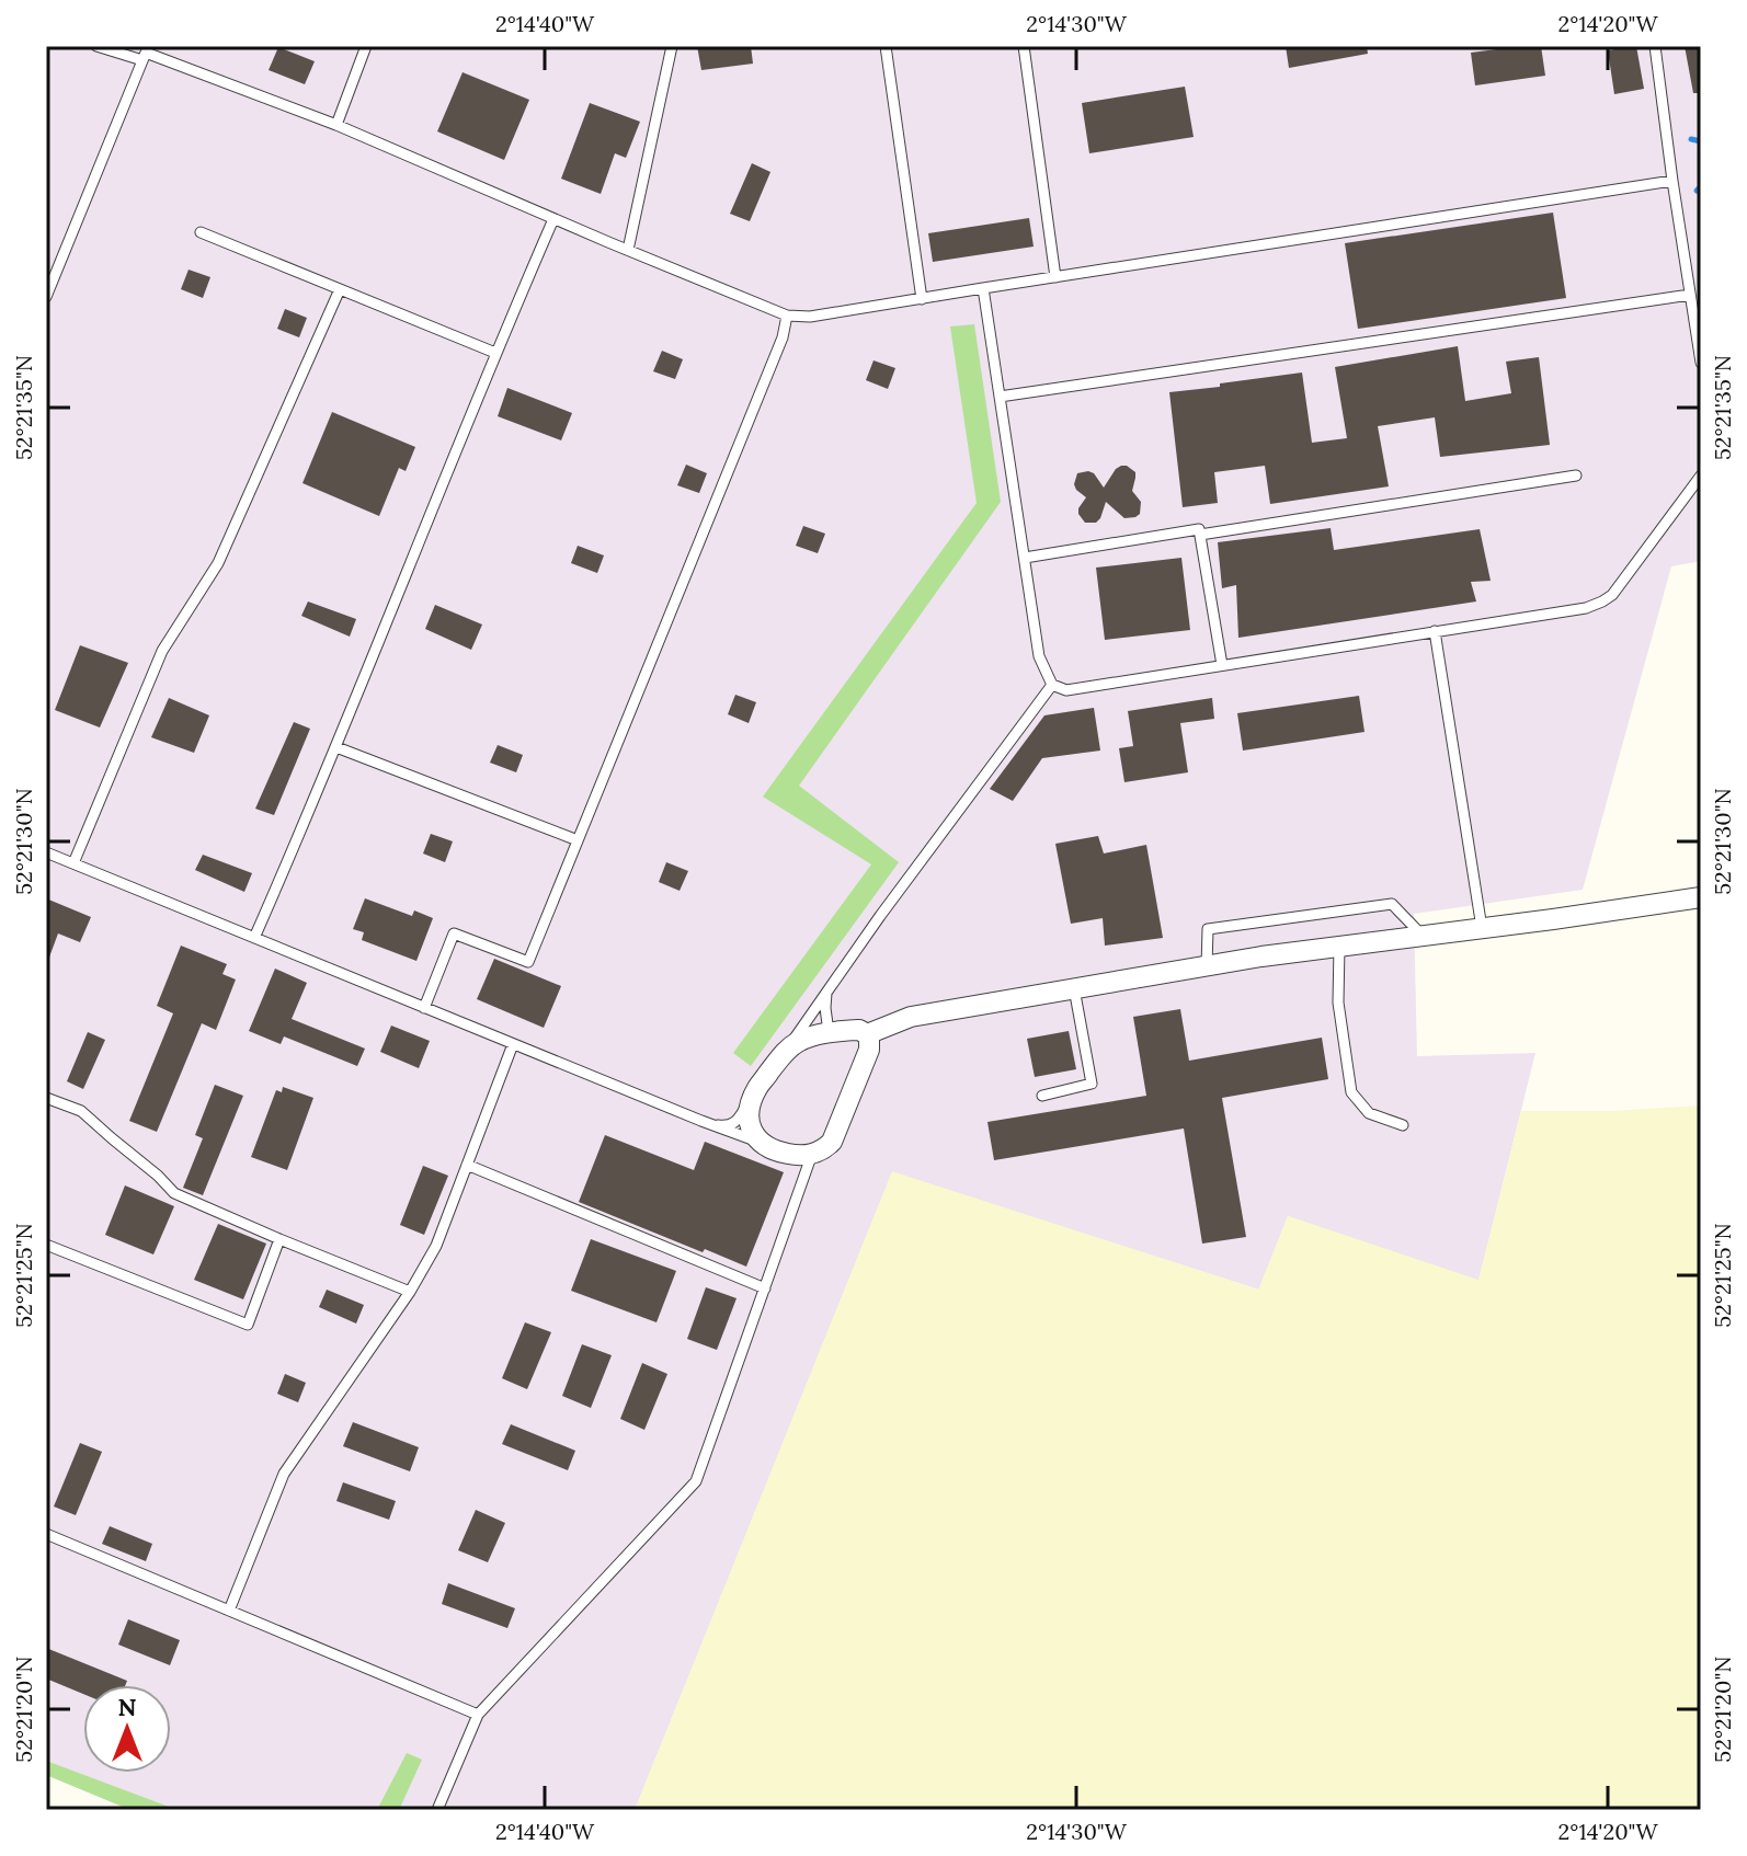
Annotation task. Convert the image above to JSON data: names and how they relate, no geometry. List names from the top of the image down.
{
  "north": "top",
  "coordinates": [
    "2°14'40\"W",
    "2°14'30\"W",
    "2°14'20\"W",
    "52°21'35\"N",
    "52°21'30\"N",
    "52°21'25\"N",
    "52°21'20\"N"
  ]
}
